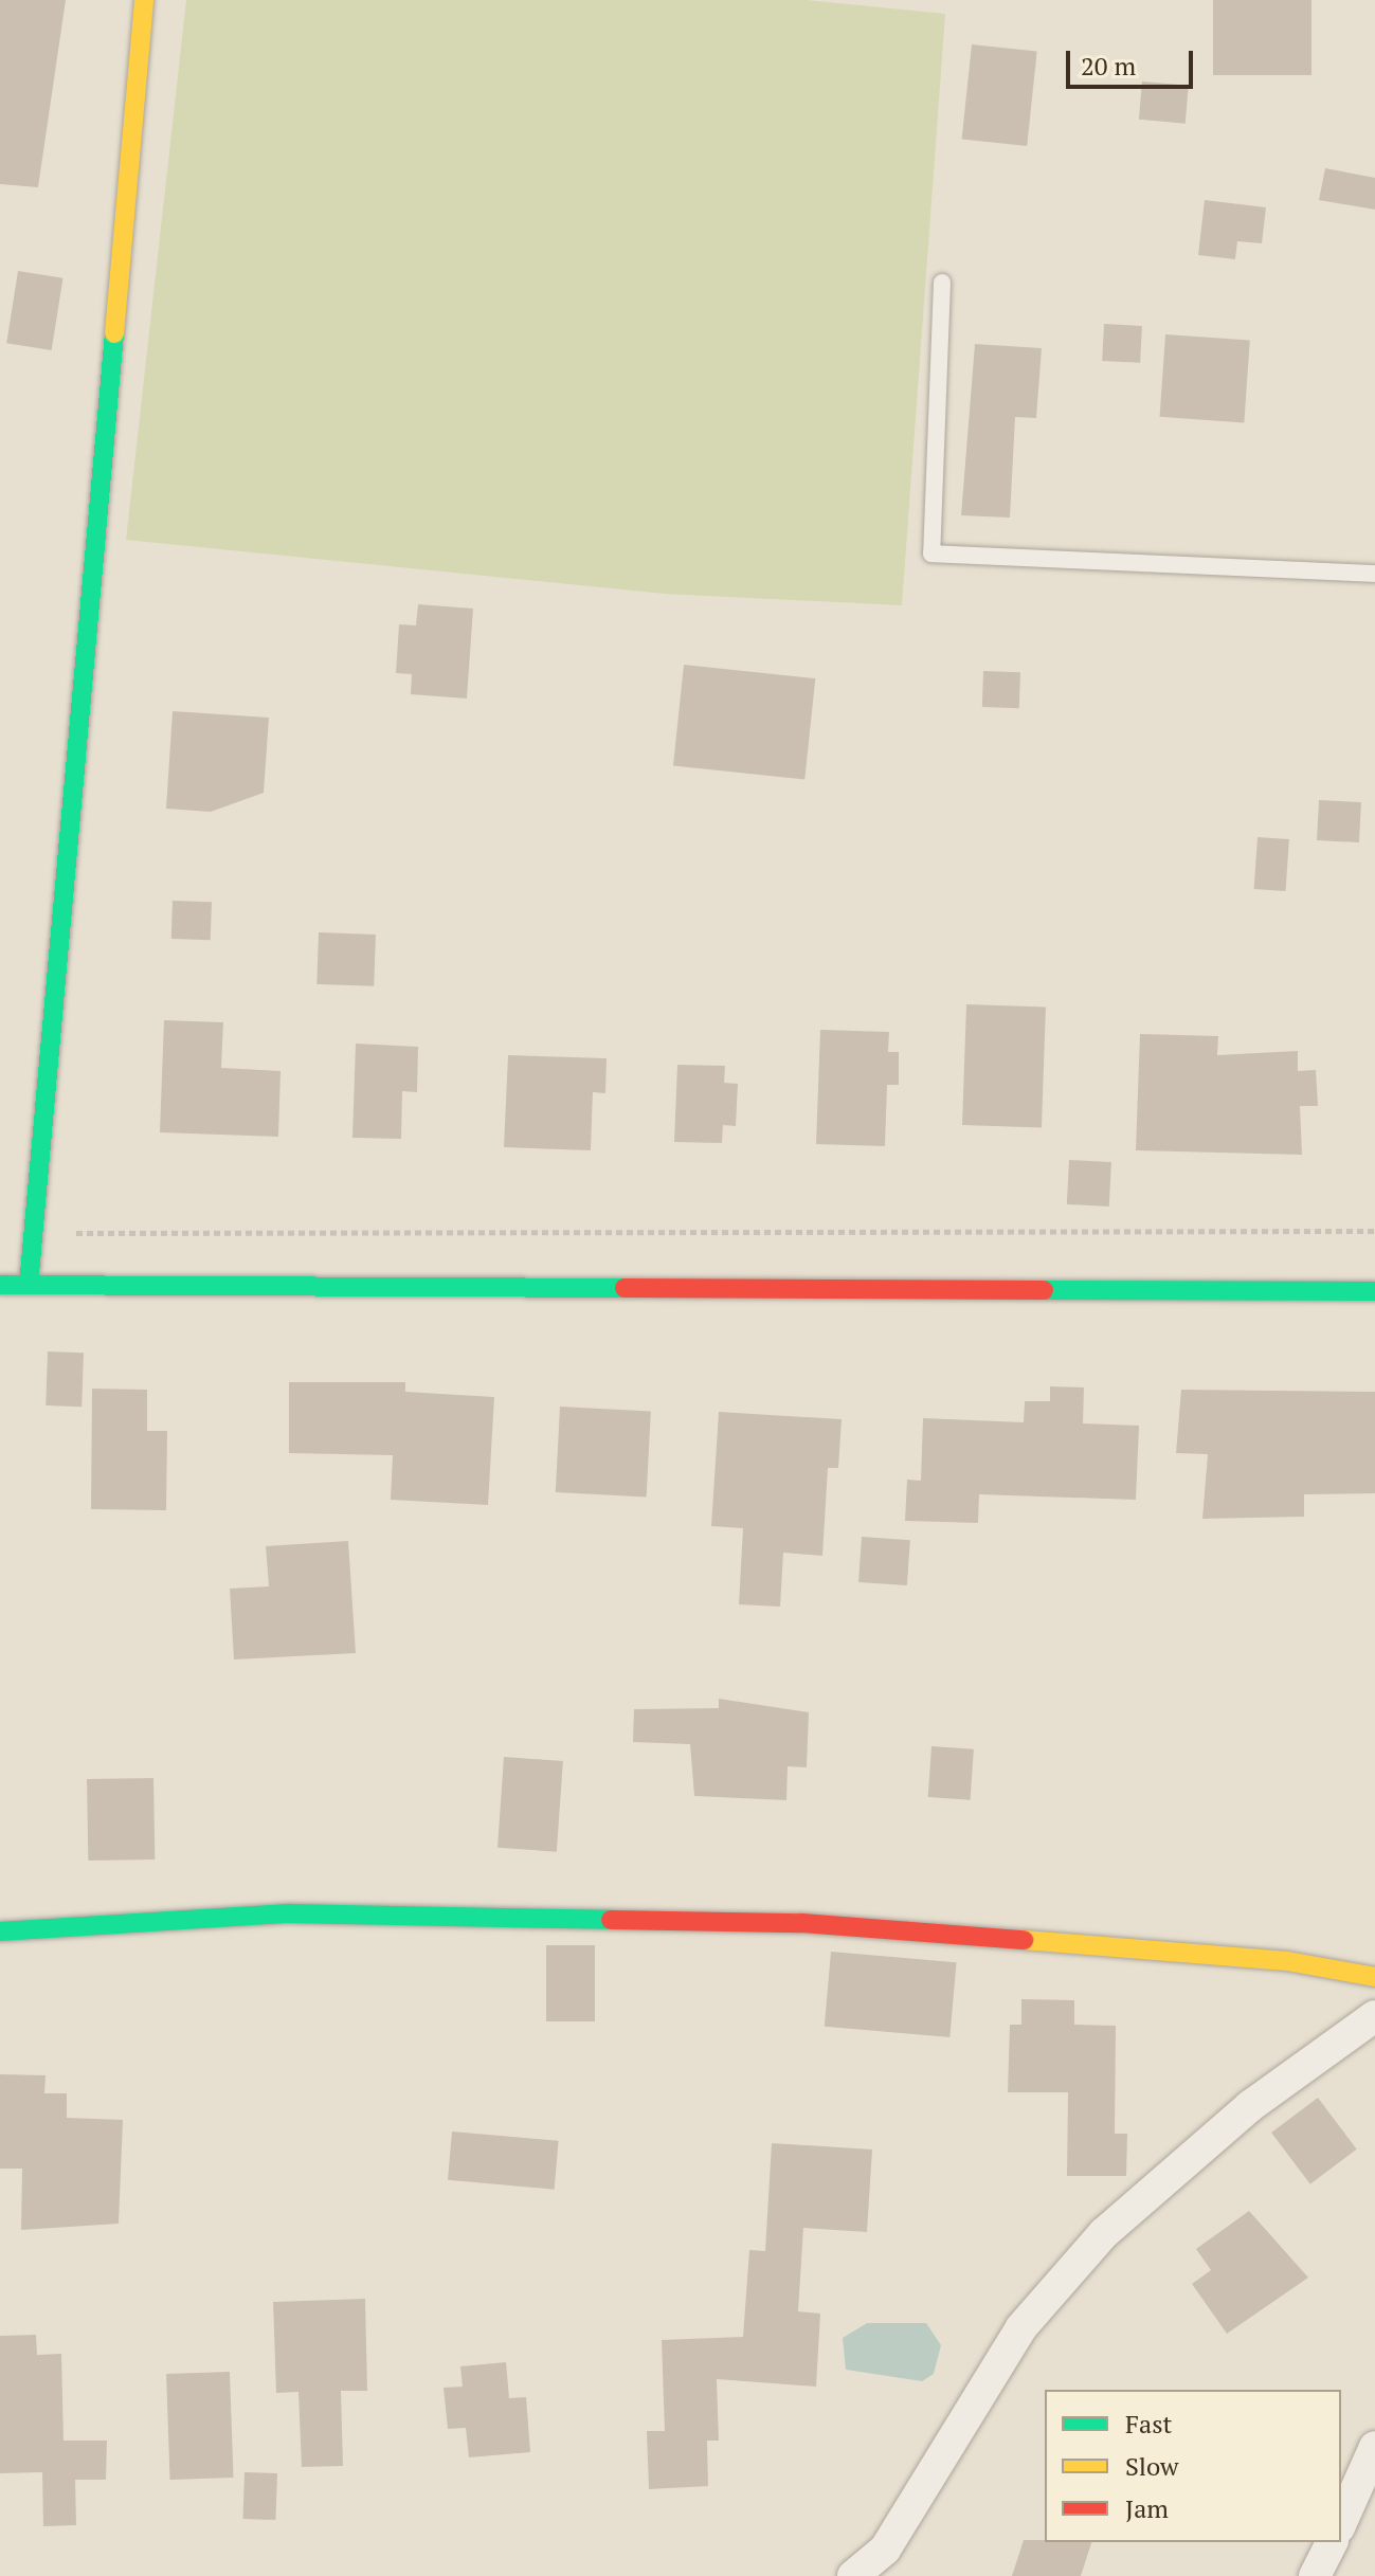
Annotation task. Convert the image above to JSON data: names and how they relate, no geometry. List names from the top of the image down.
{
  "legend": ["Fast", "Slow", "Jam"],
  "scale_bar": "20 m"
}
